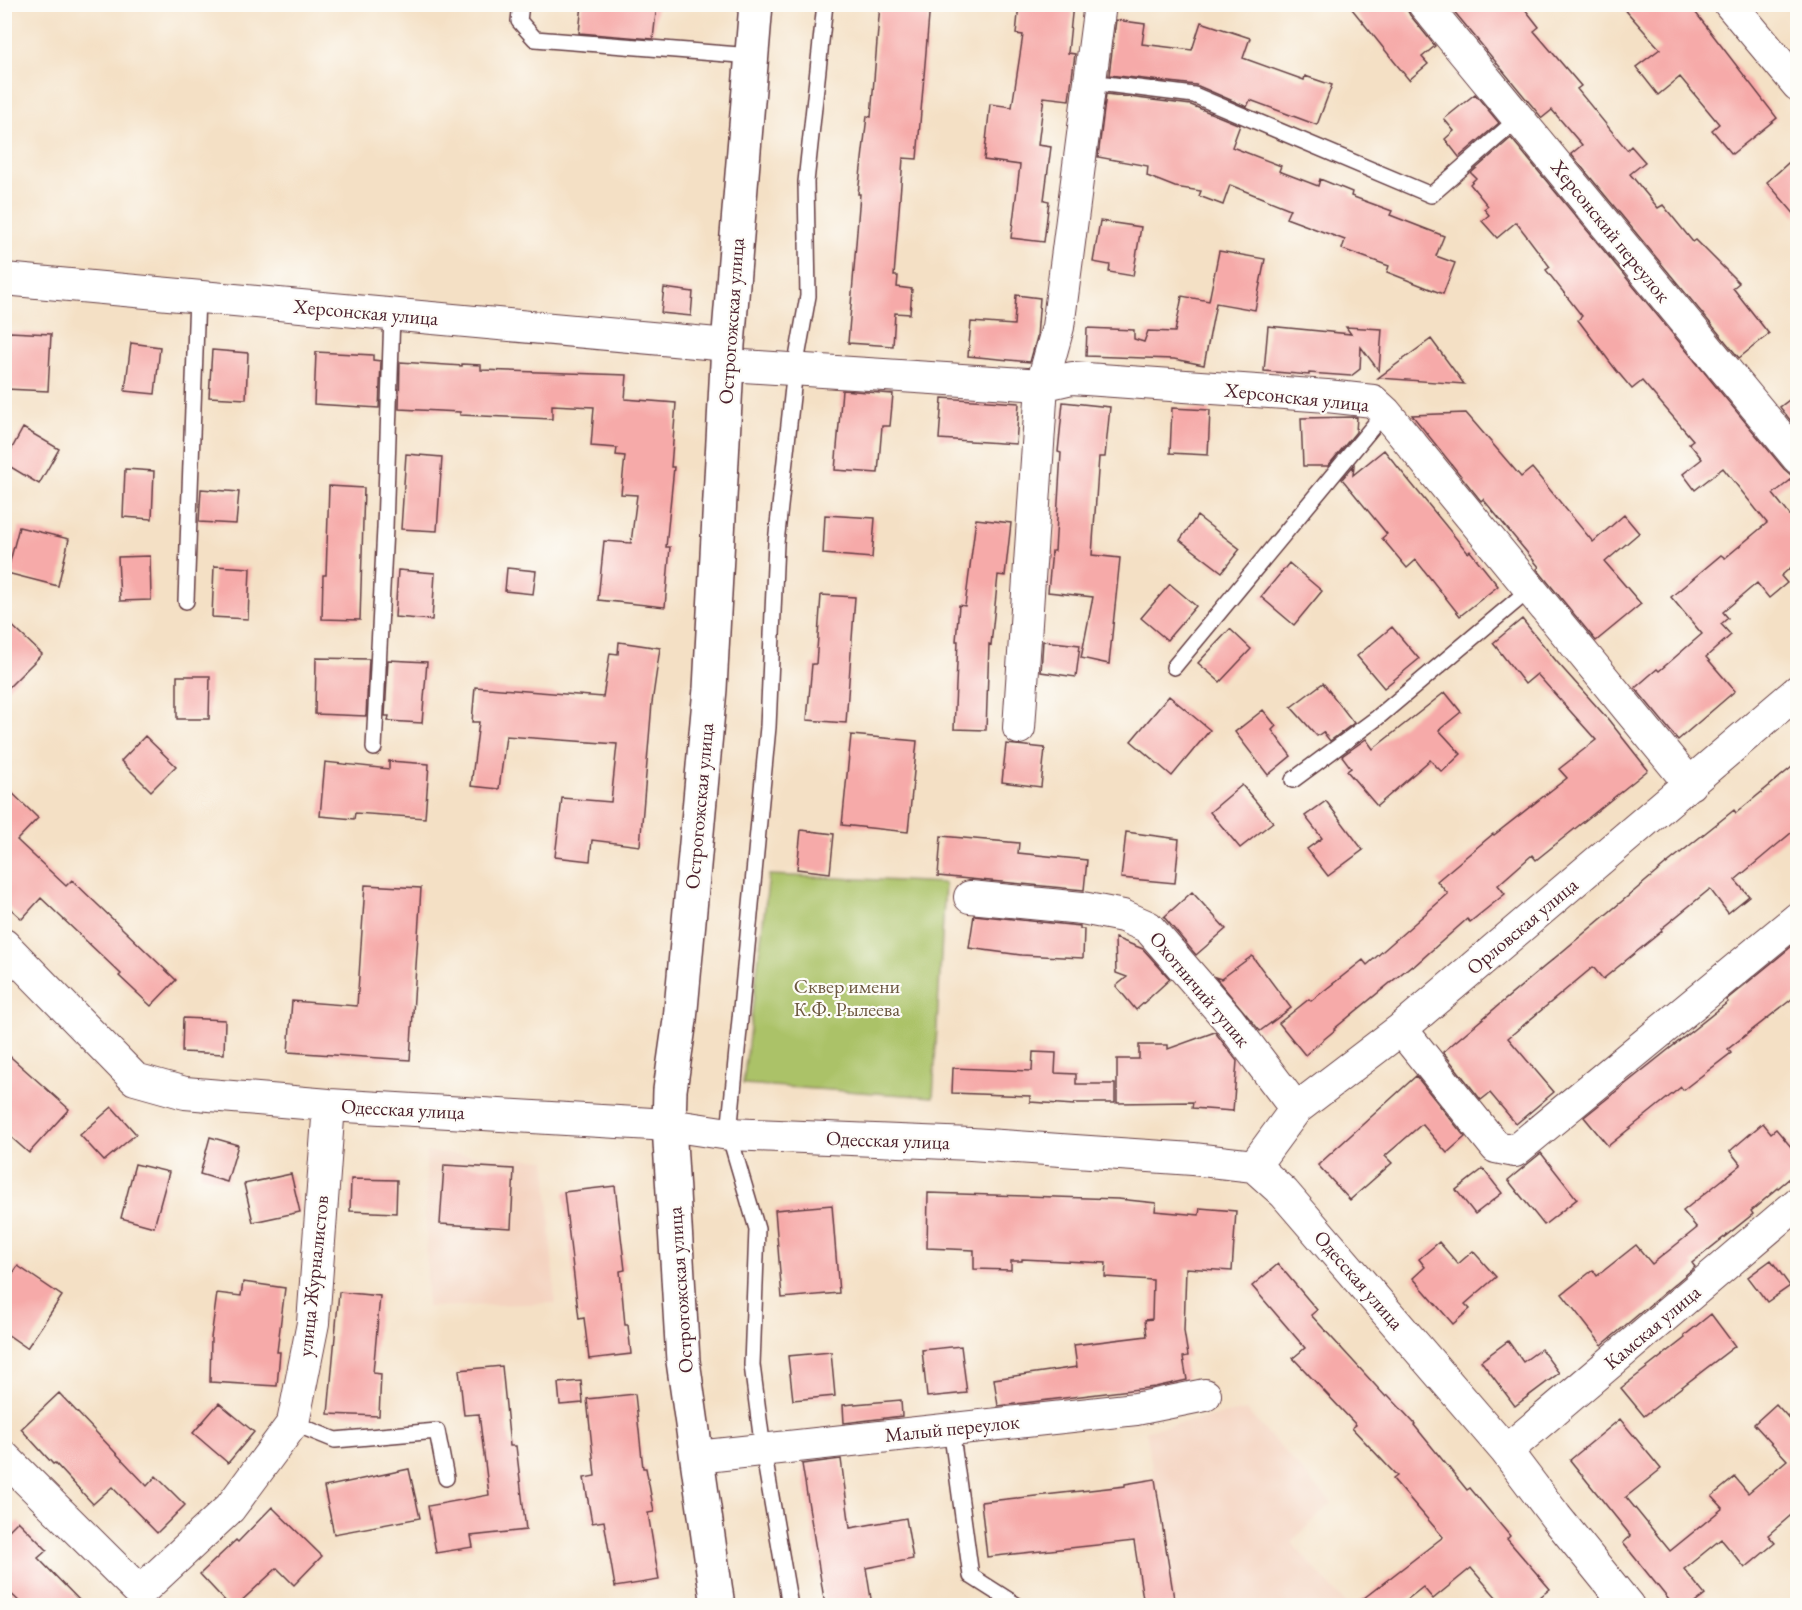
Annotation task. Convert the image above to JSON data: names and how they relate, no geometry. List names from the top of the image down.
{
  "streets": {
    "street": [
      "Херсонский переулок",
      "Херсонская улица",
      "Острогожская улица",
      "Орловская улица",
      "Охотничий тупик",
      "Одесская улица",
      "улица Журналистов",
      "Камская улица",
      "Малый переулок"
    ]
  },
  "crossings": [
    ["Херсонская улица", "Острогожская улица"],
    ["Херсонская улица", "Орловская улица"],
    ["Острогожская улица", "Одесская улица"],
    ["Острогожская улица", "Малый переулок"],
    ["Орловская улица", "Охотничий тупик"],
    ["Орловская улица", "Одесская улица"],
    ["Одесская улица", "улица Журналистов"],
    ["Одесская улица", "Камская улица"]
  ],
  "parks": ["Сквер имени К.Ф. Рылеева"]
}
